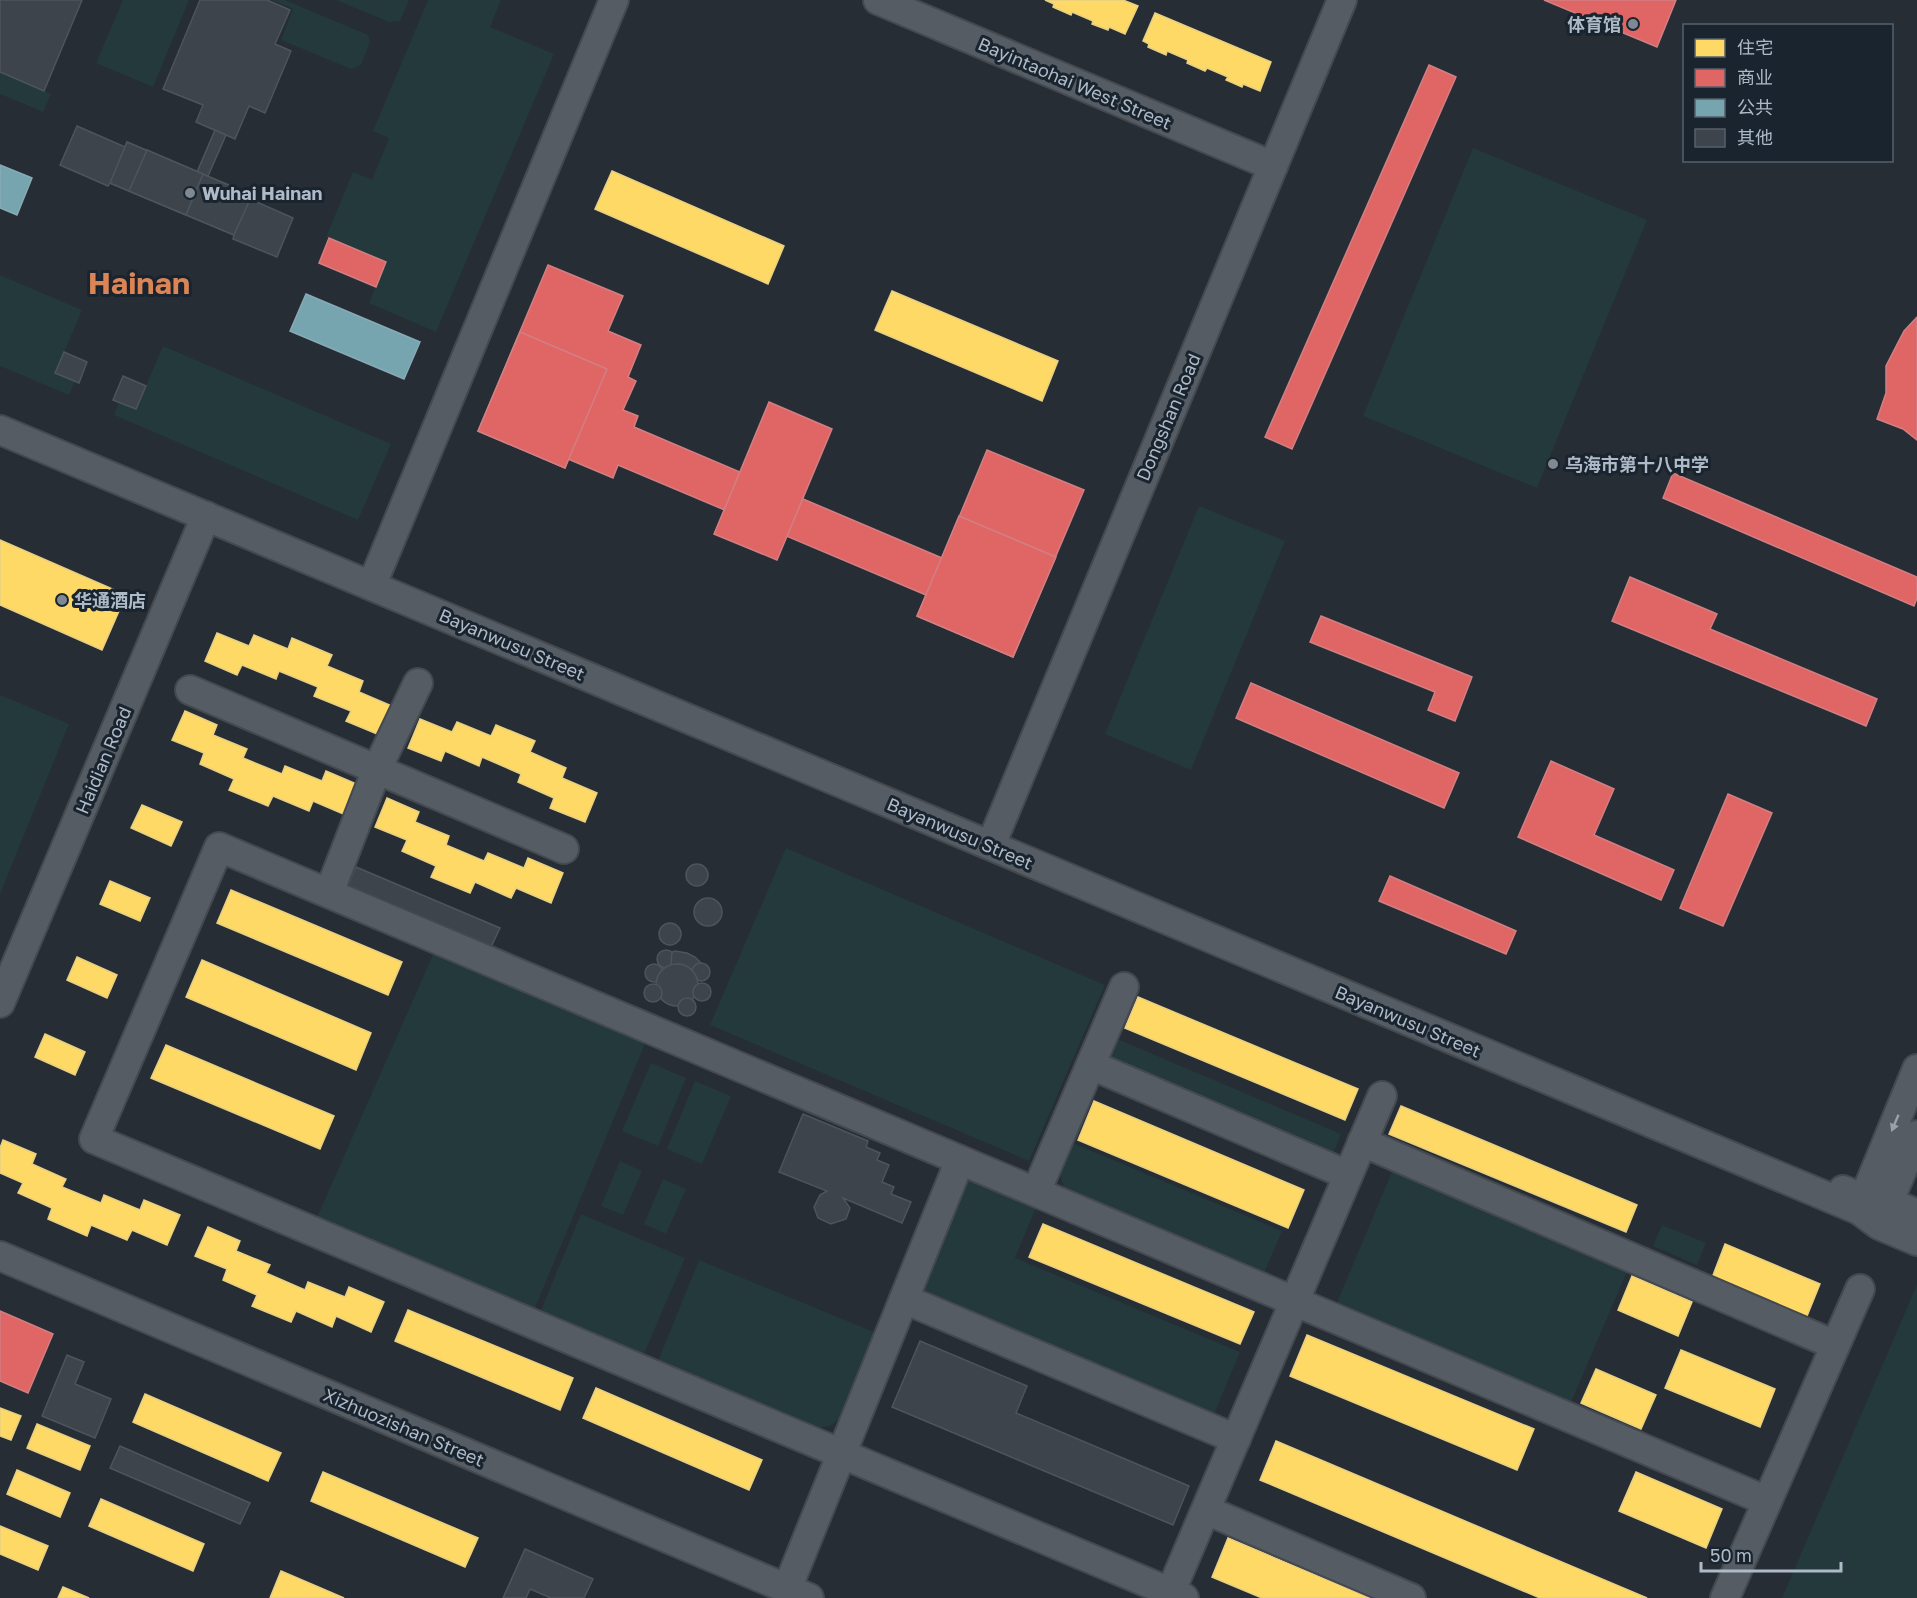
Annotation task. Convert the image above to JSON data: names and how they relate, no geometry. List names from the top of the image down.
{
  "streets": {
    "street": [
      "Bayintaohai West Street",
      "Dongshan Road",
      "Bayanwusu Street",
      "Haidian Road",
      "Xizhuozishan Street"
    ]
  },
  "crossings": [
    ["Bayintaohai West Street", "Dongshan Road"],
    ["Dongshan Road", "Bayanwusu Street"],
    ["Bayanwusu Street", "Haidian Road"]
  ],
  "districts": ["Hainan"],
  "places": [
    "体育馆",
    "Wuhai Hainan",
    "乌海市第十八中学",
    "华通酒店"
  ],
  "legend": [
    "住宅",
    "商业",
    "公共",
    "其他"
  ],
  "scale_bar": "50 m"
}
